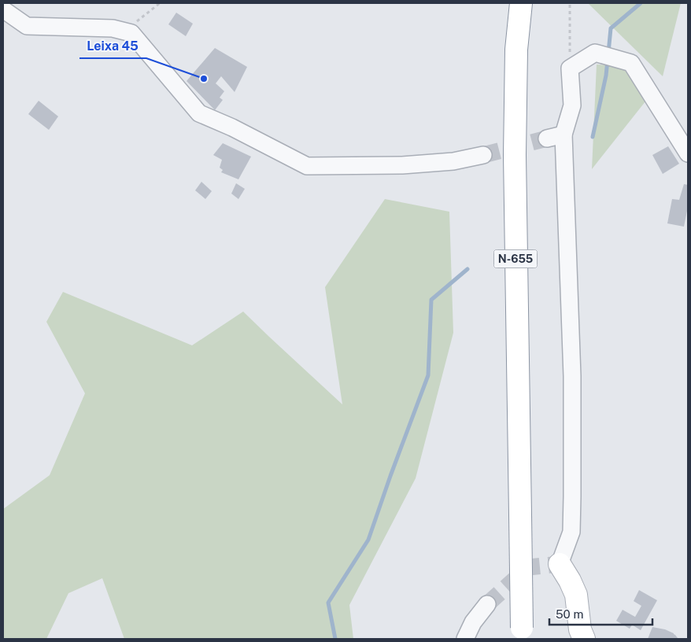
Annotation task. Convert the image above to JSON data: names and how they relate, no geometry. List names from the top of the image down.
{
  "streets": {
    "main road": ["N-655"]
  },
  "places": ["Leixa 45"],
  "scale_bar": "50 m"
}
